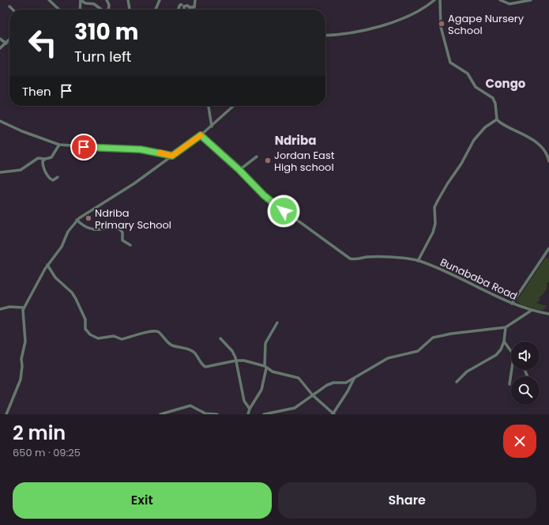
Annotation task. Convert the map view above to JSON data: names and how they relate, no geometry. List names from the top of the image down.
{
  "streets": {
    "street": ["Bunababa Road"]
  },
  "districts": ["Congo", "Ndriba"],
  "places": ["Agape Nursery School", "Jordan East High school", "Ndriba Primary School"],
  "page": {
    "turn": ["310 m", "Turn left"],
    "then": "Then",
    "heading": ["2 min", "650 m · 09:25"],
    "buttons": ["Exit", "Share"]
  }
}
